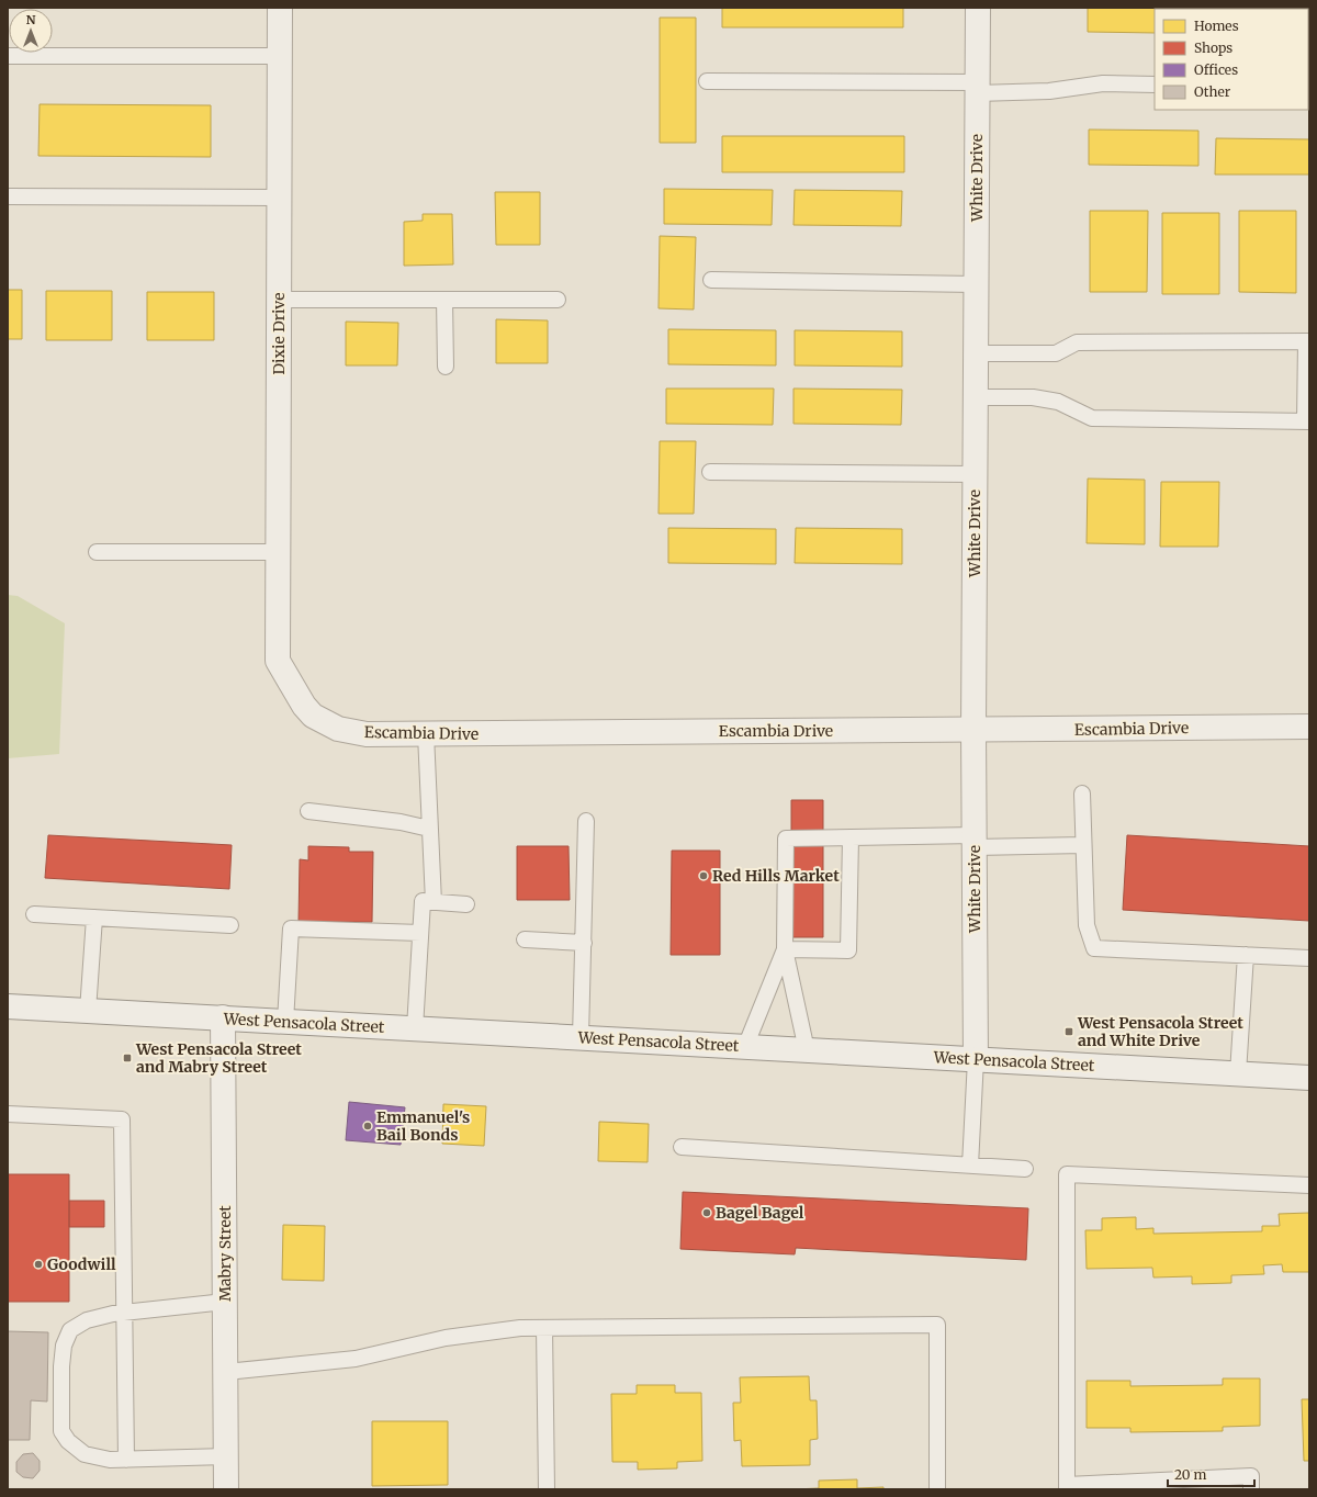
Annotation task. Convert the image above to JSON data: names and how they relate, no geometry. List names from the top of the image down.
{
  "streets": {
    "street": [
      "White Drive",
      "Dixie Drive",
      "Escambia Drive",
      "West Pensacola Street",
      "Mabry Street"
    ]
  },
  "crossings": [
    ["White Drive", "Escambia Drive"],
    ["White Drive", "West Pensacola Street"],
    ["Dixie Drive", "Escambia Drive"],
    ["West Pensacola Street", "Mabry Street"]
  ],
  "places": {
    "other": [
      "Red Hills Market",
      "Emmanuel's Bail Bonds",
      "Bagel Bagel",
      "Goodwill"
    ],
    "transit": ["West Pensacola Street and White Drive", "West Pensacola Street and Mabry Street"]
  },
  "legend": [
    "Homes",
    "Shops",
    "Offices",
    "Other"
  ],
  "scale_bar": "20 m",
  "north": "top"
}
